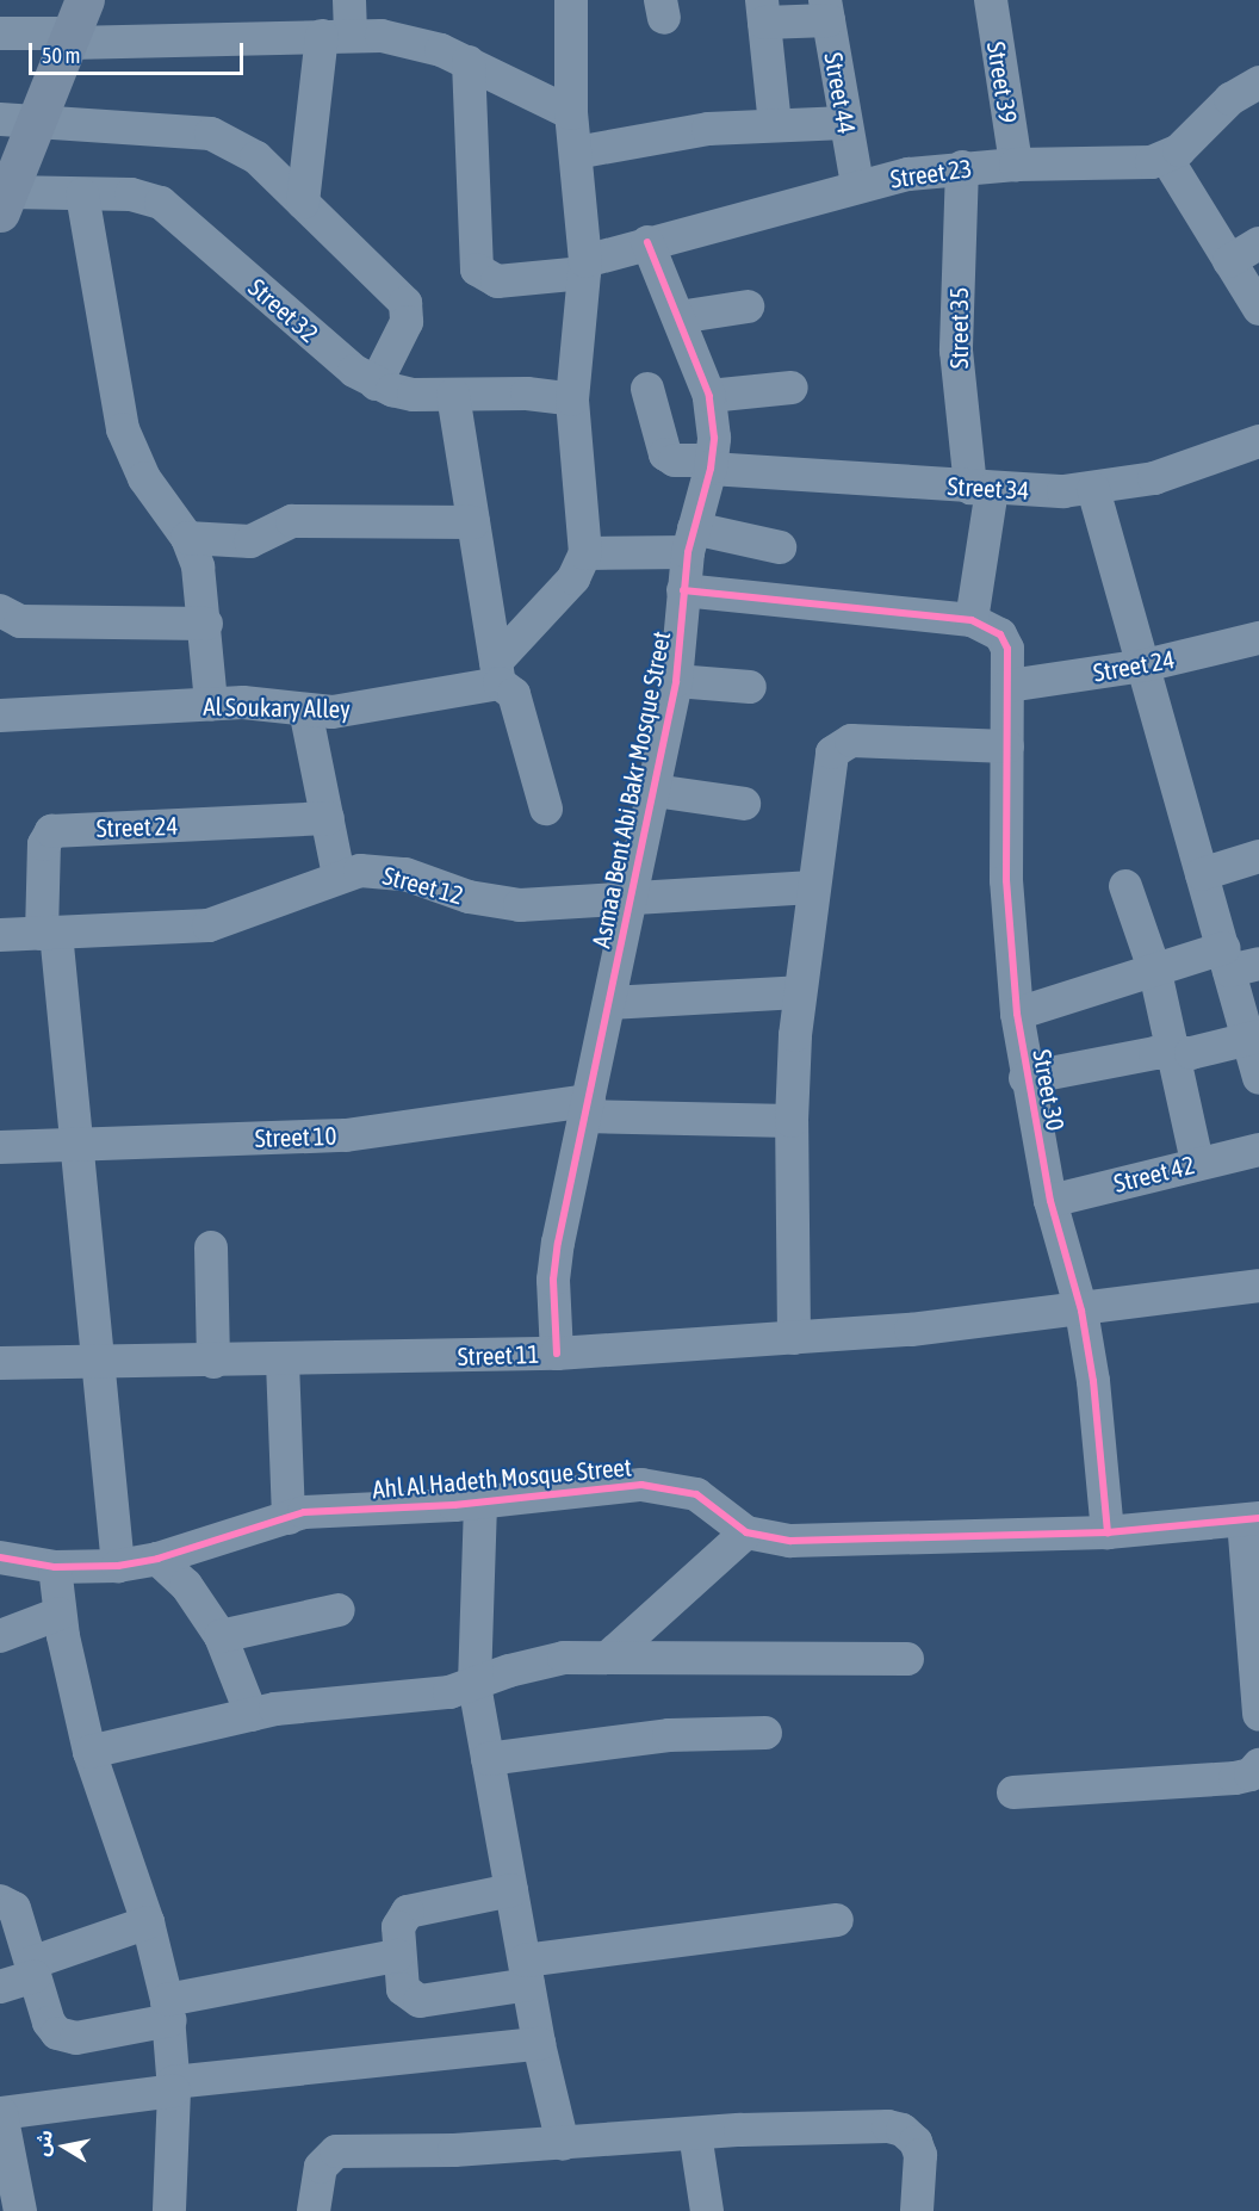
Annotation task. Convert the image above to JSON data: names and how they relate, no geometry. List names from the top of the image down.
{
  "streets": {
    "street": [
      "Street 39",
      "Street 44",
      "Street 23",
      "Street 32",
      "Street 35",
      "Street 34",
      "Street 24",
      "Al Soukary Alley",
      "Asmaa Bent Abi Bakr Mosque Street",
      "Street 12",
      "Street 30",
      "Street 10",
      "Street 42",
      "Street 11",
      "Ahl Al Hadeth Mosque Street"
    ]
  },
  "crossings": [
    ["Street 39", "Street 23"],
    ["Street 44", "Street 23"],
    ["Street 23", "Street 35"],
    ["Street 23", "Asmaa Bent Abi Bakr Mosque Street"],
    ["Street 35", "Street 34"],
    ["Street 35", "Street 30"],
    ["Street 34", "Asmaa Bent Abi Bakr Mosque Street"],
    ["Street 24", "Street 12"],
    ["Street 24", "Street 30"],
    ["Asmaa Bent Abi Bakr Mosque Street", "Street 12"],
    ["Asmaa Bent Abi Bakr Mosque Street", "Street 10"],
    ["Asmaa Bent Abi Bakr Mosque Street", "Street 11"],
    ["Street 30", "Street 42"],
    ["Street 30", "Street 11"],
    ["Street 30", "Ahl Al Hadeth Mosque Street"]
  ],
  "scale_bar": "50 m",
  "north": "left"
}
